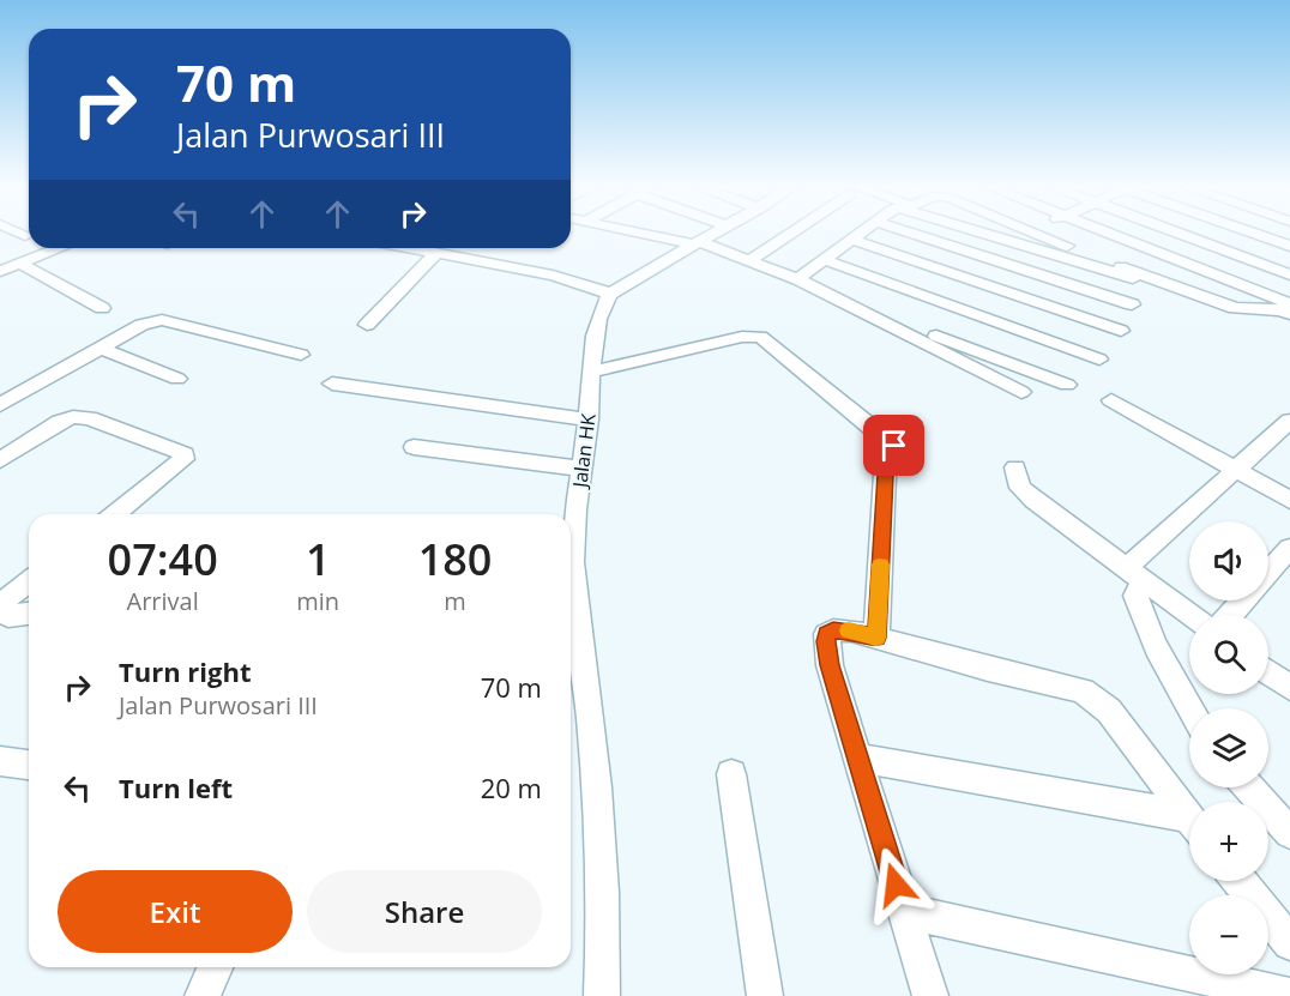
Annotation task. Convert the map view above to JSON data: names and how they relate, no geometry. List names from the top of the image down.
{
  "streets": {
    "street": ["Jalan HK"]
  },
  "page": {
    "turn": ["70 m", "Jalan Purwosari III"],
    "eta": [
      "07:40",
      "Arrival",
      "1",
      "min",
      "180",
      "m"
    ],
    "map_buttons": ["+", "−"],
    "list": [
      {
        "name": "Turn right",
        "note": "Jalan Purwosari III",
        "value": "70 m"
      },
      {
        "name": "Turn left",
        "value": "20 m"
      }
    ],
    "buttons": ["Exit", "Share"]
  }
}
